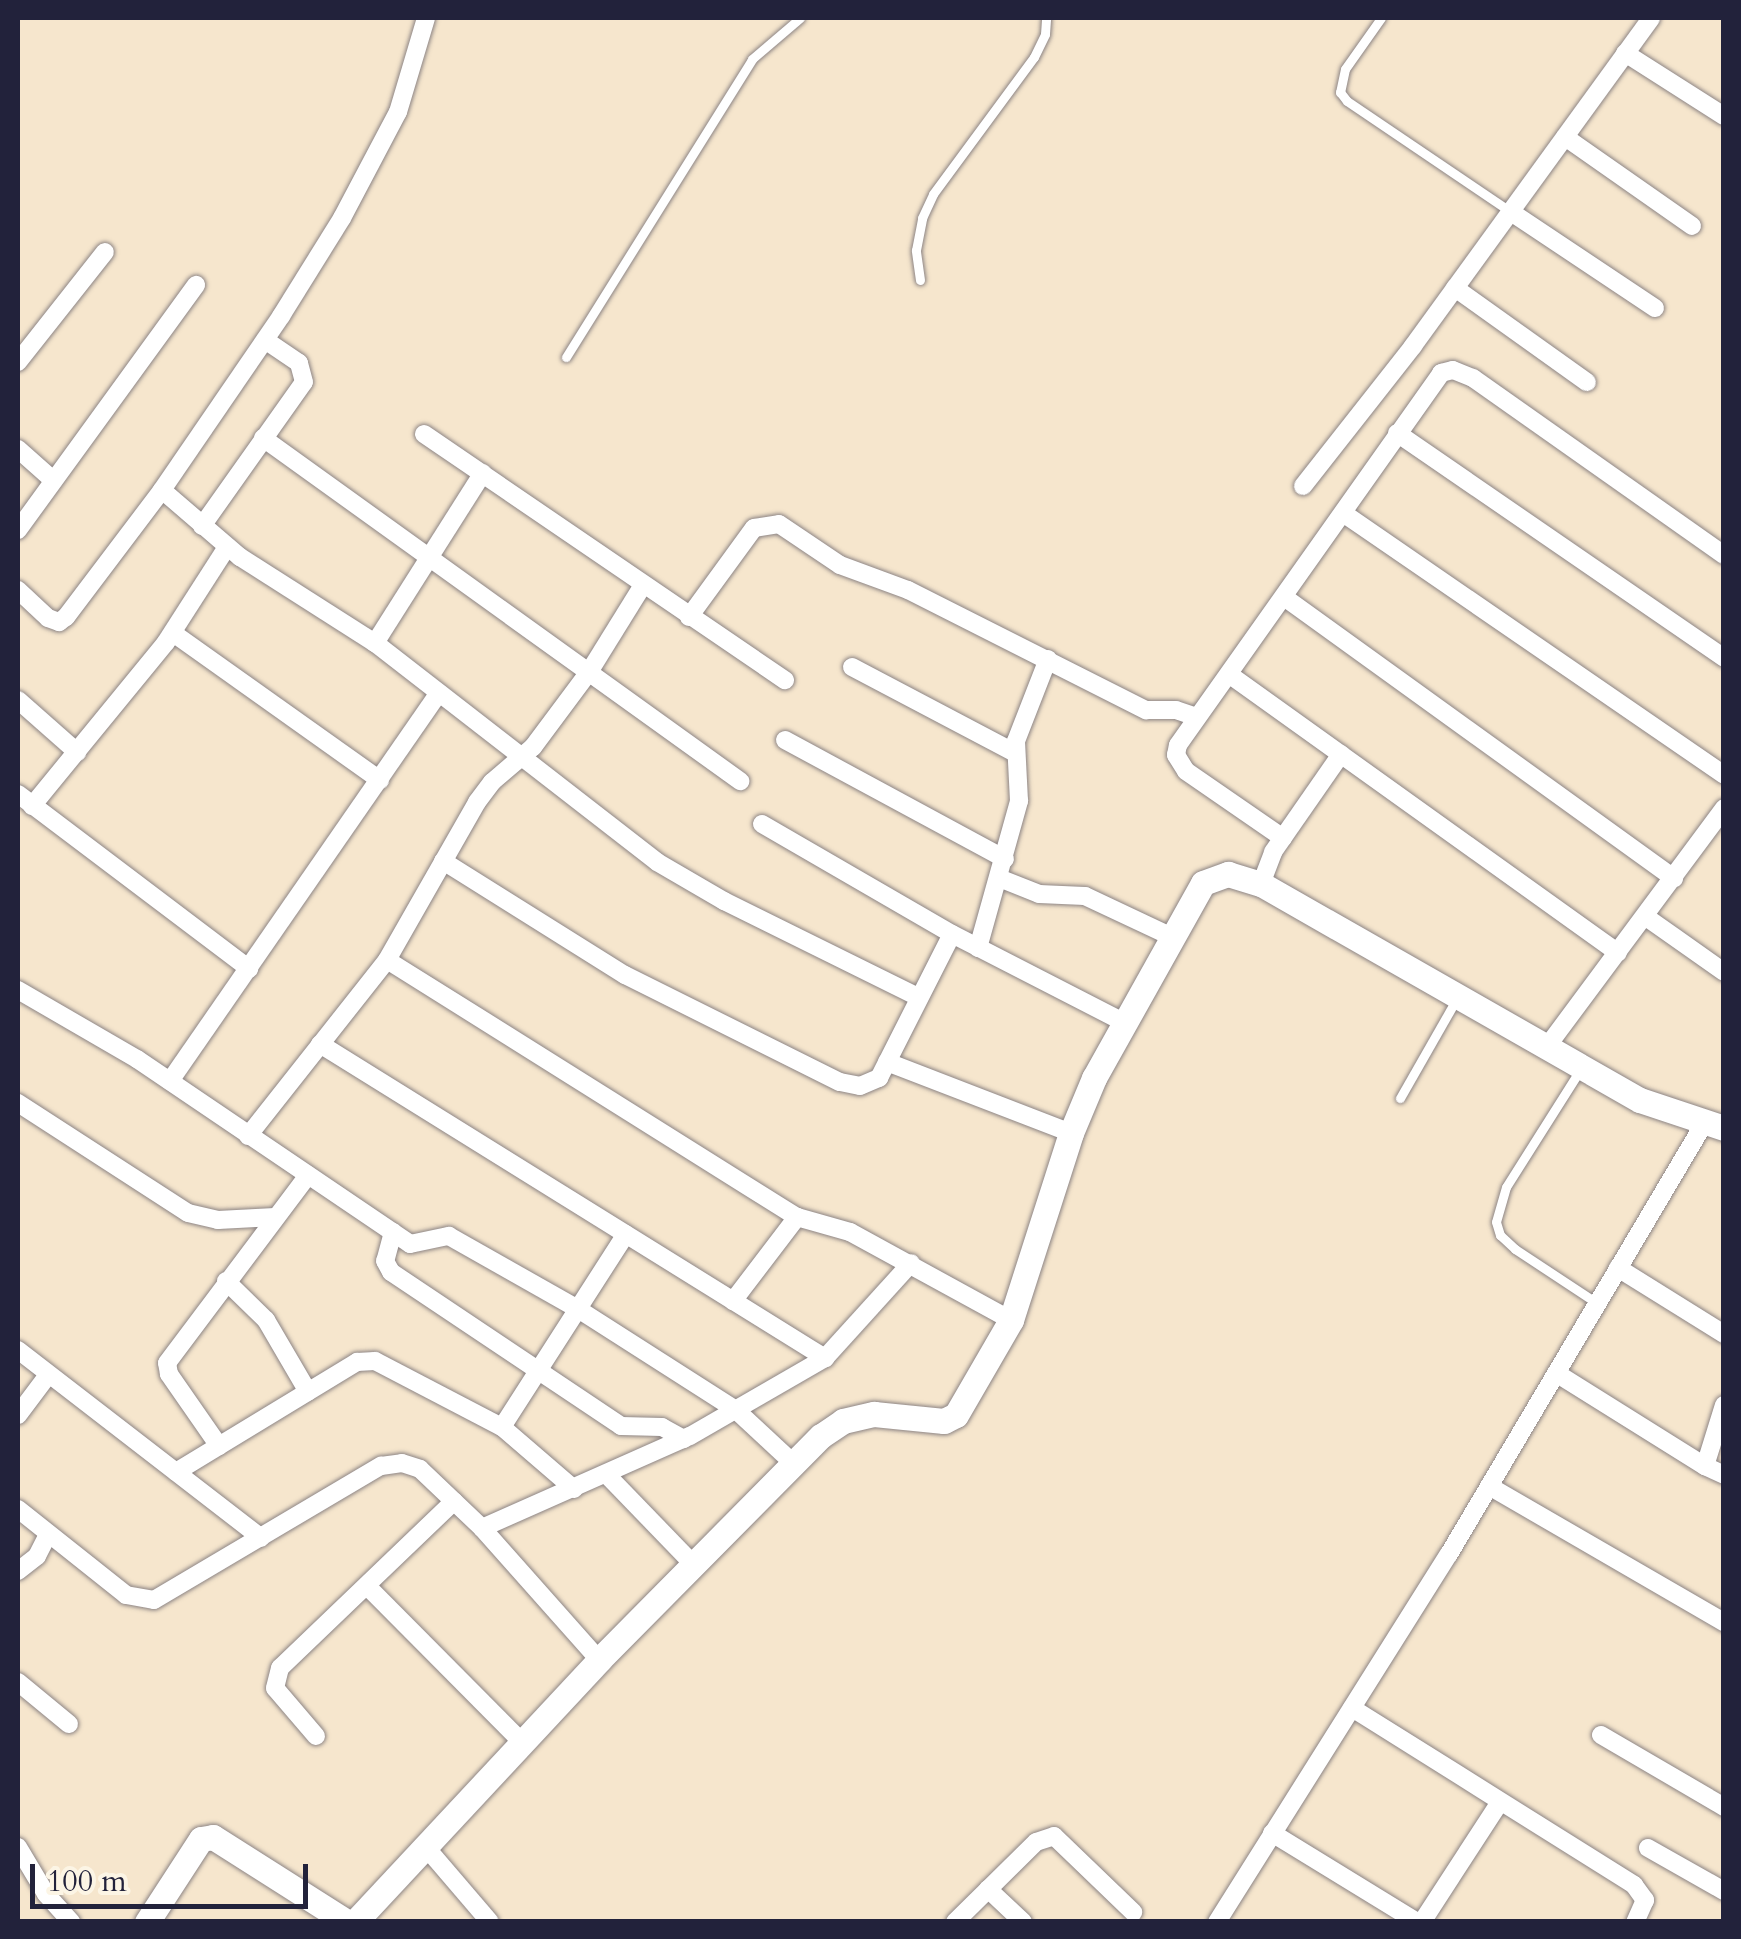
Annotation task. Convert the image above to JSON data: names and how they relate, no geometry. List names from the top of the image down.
{
  "scale_bar": "100 m"
}
